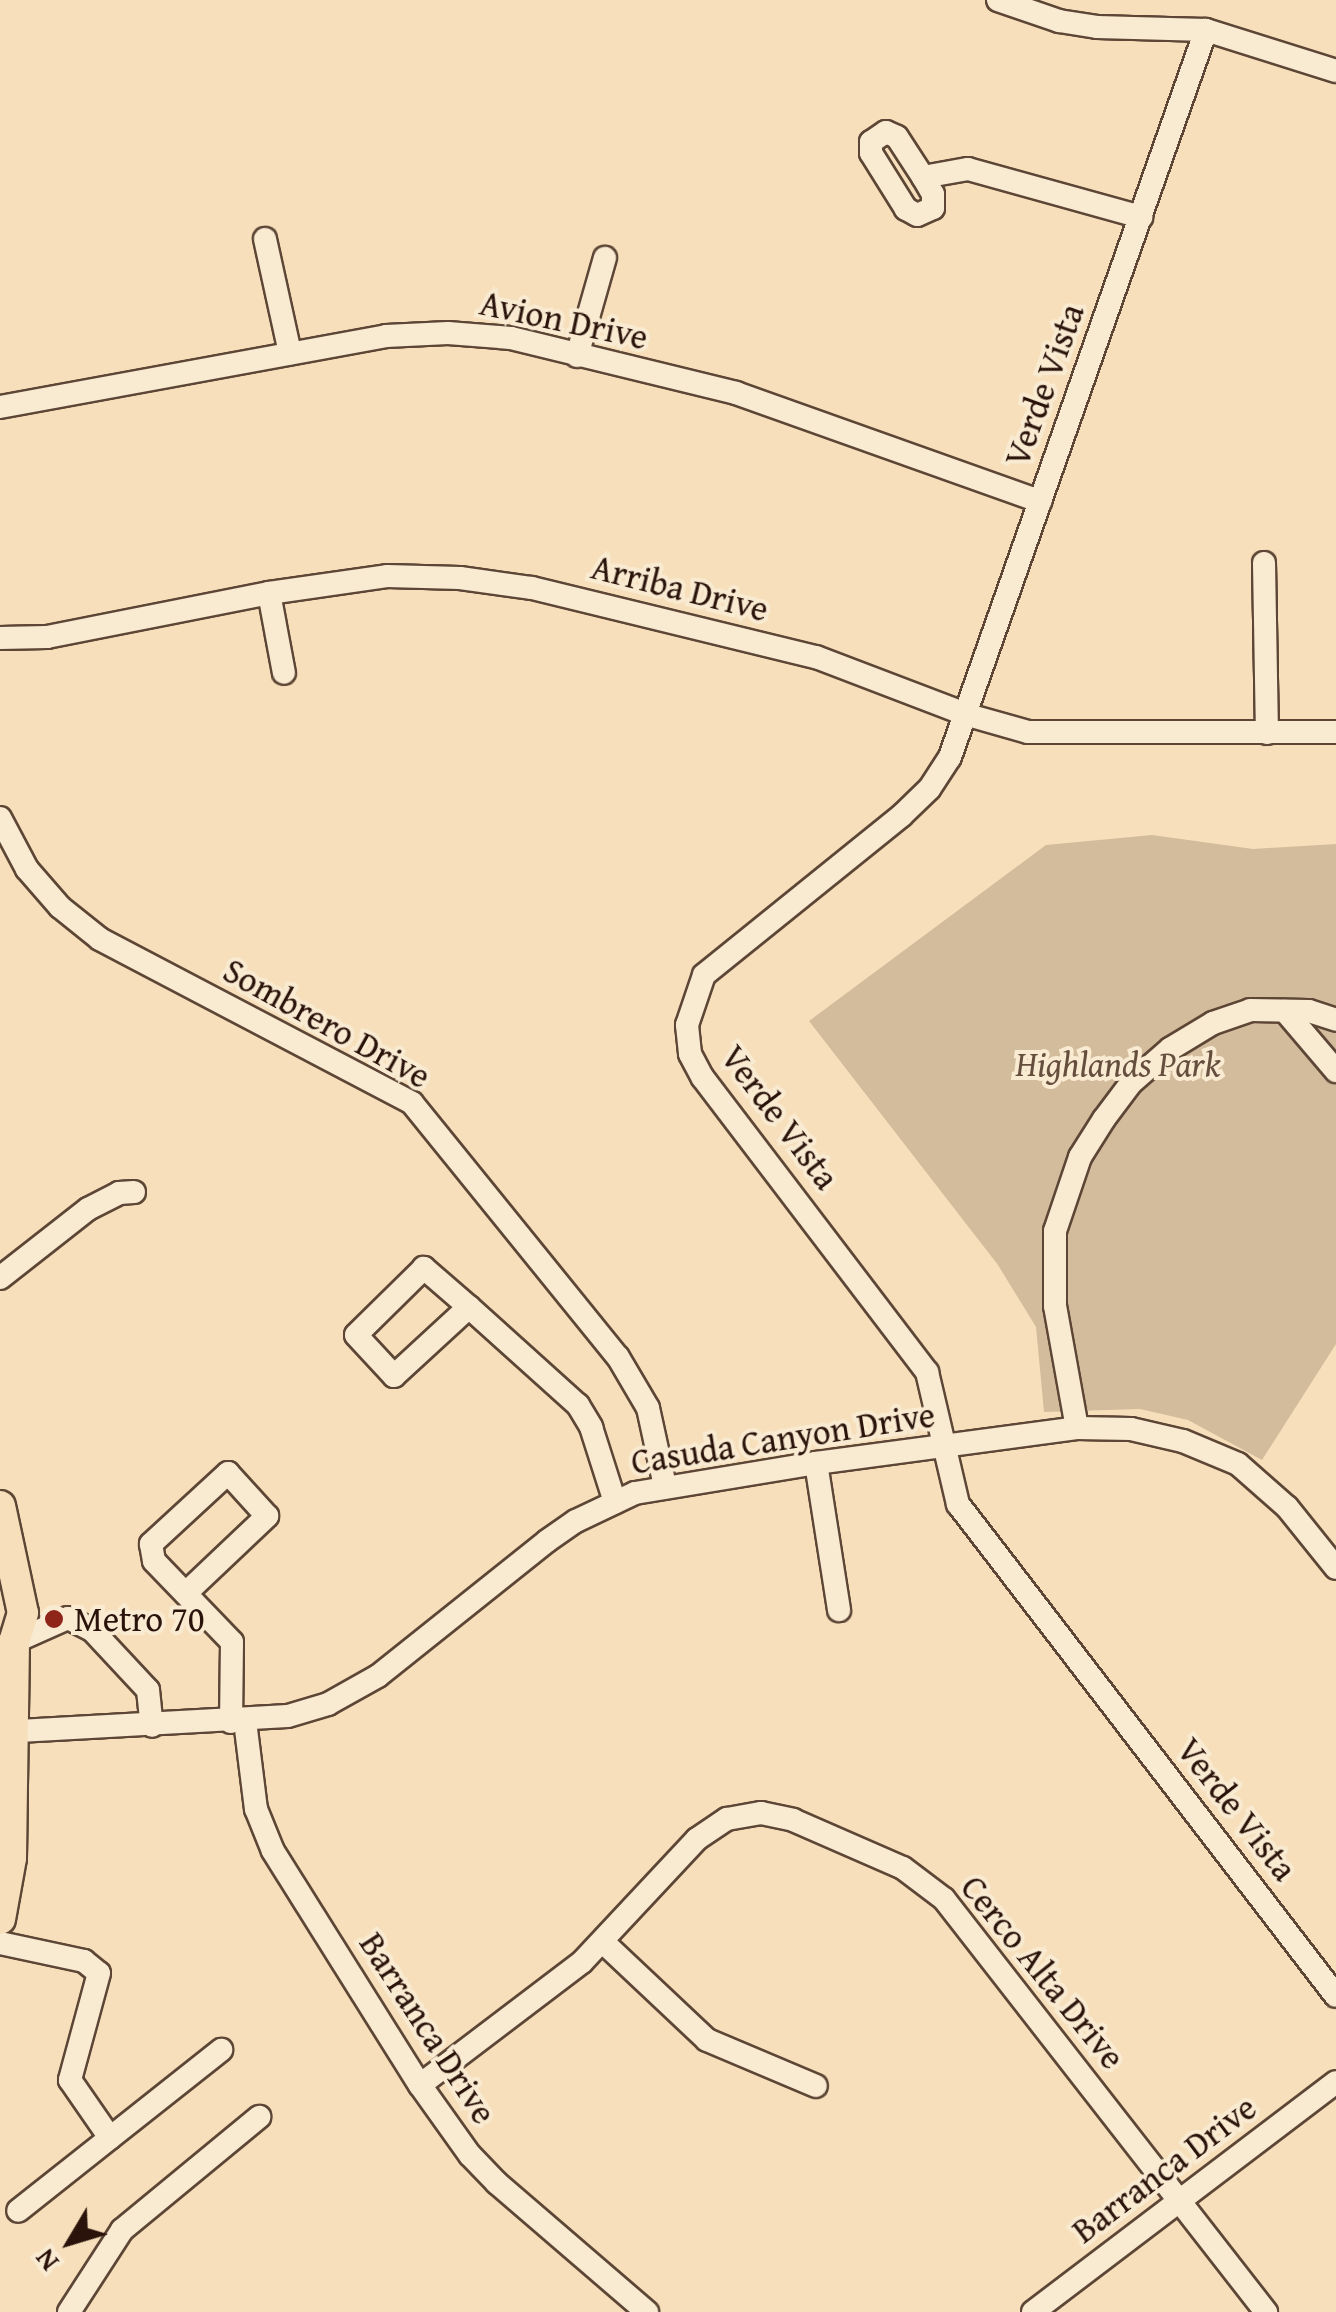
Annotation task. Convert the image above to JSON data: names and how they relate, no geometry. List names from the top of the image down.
{
  "streets": {
    "street": [
      "Avion Drive",
      "Verde Vista",
      "Arriba Drive",
      "Sombrero Drive",
      "Casuda Canyon Drive",
      "Cerco Alta Drive",
      "Barranca Drive"
    ]
  },
  "crossings": [
    ["Avion Drive", "Verde Vista"],
    ["Verde Vista", "Arriba Drive"],
    ["Verde Vista", "Casuda Canyon Drive"],
    ["Sombrero Drive", "Casuda Canyon Drive"],
    ["Casuda Canyon Drive", "Barranca Drive"],
    ["Cerco Alta Drive", "Barranca Drive"]
  ],
  "parks": ["Highlands Park"],
  "places": ["Metro 70"],
  "north": "bottom left"
}
